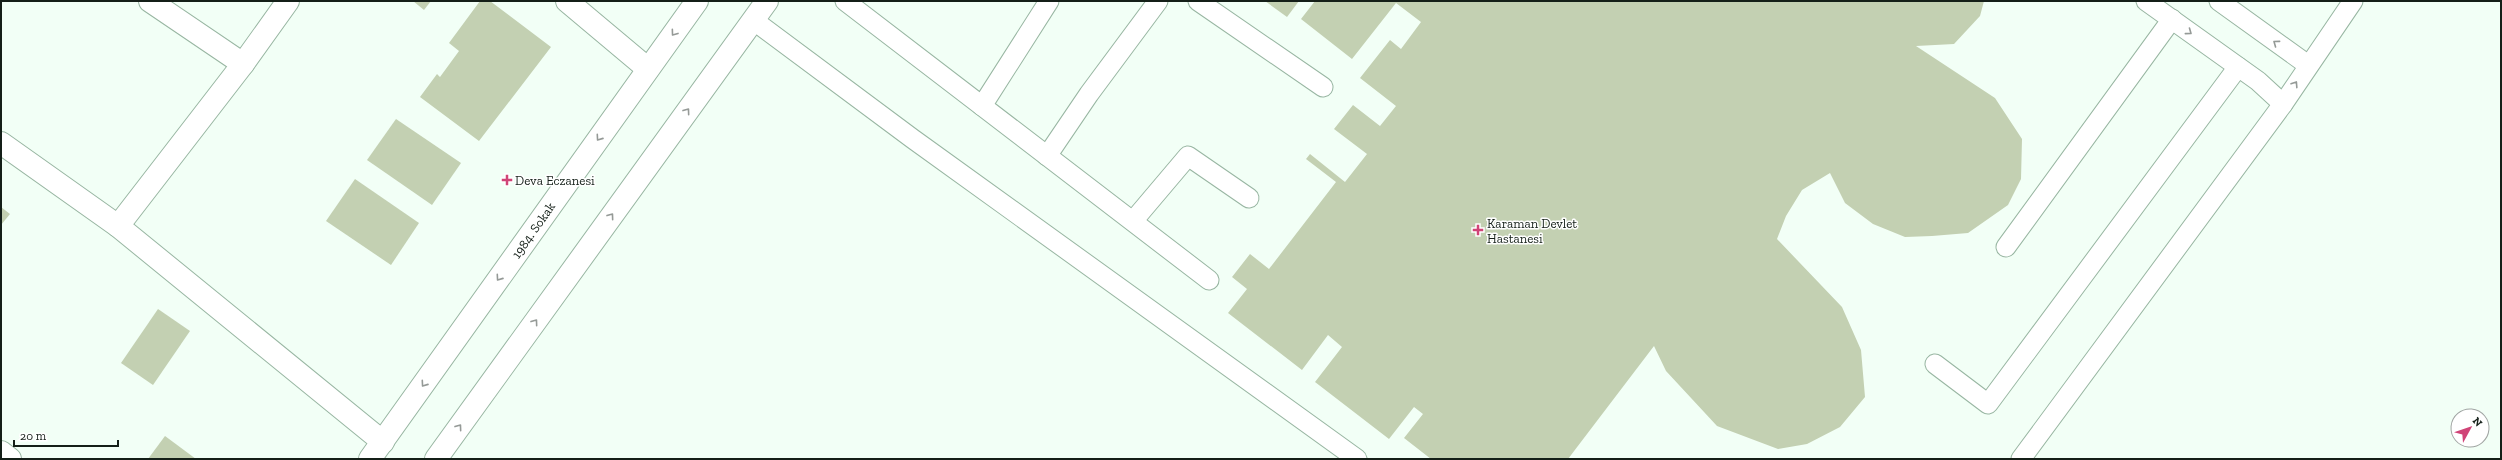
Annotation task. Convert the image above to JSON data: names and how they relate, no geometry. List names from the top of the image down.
{
  "streets": {
    "main road": ["1984. Sokak"]
  },
  "places": {
    "health": ["Deva Eczanesi", "Karaman Devlet Hastanesi"]
  },
  "scale_bar": "20 m",
  "north": "top right"
}
